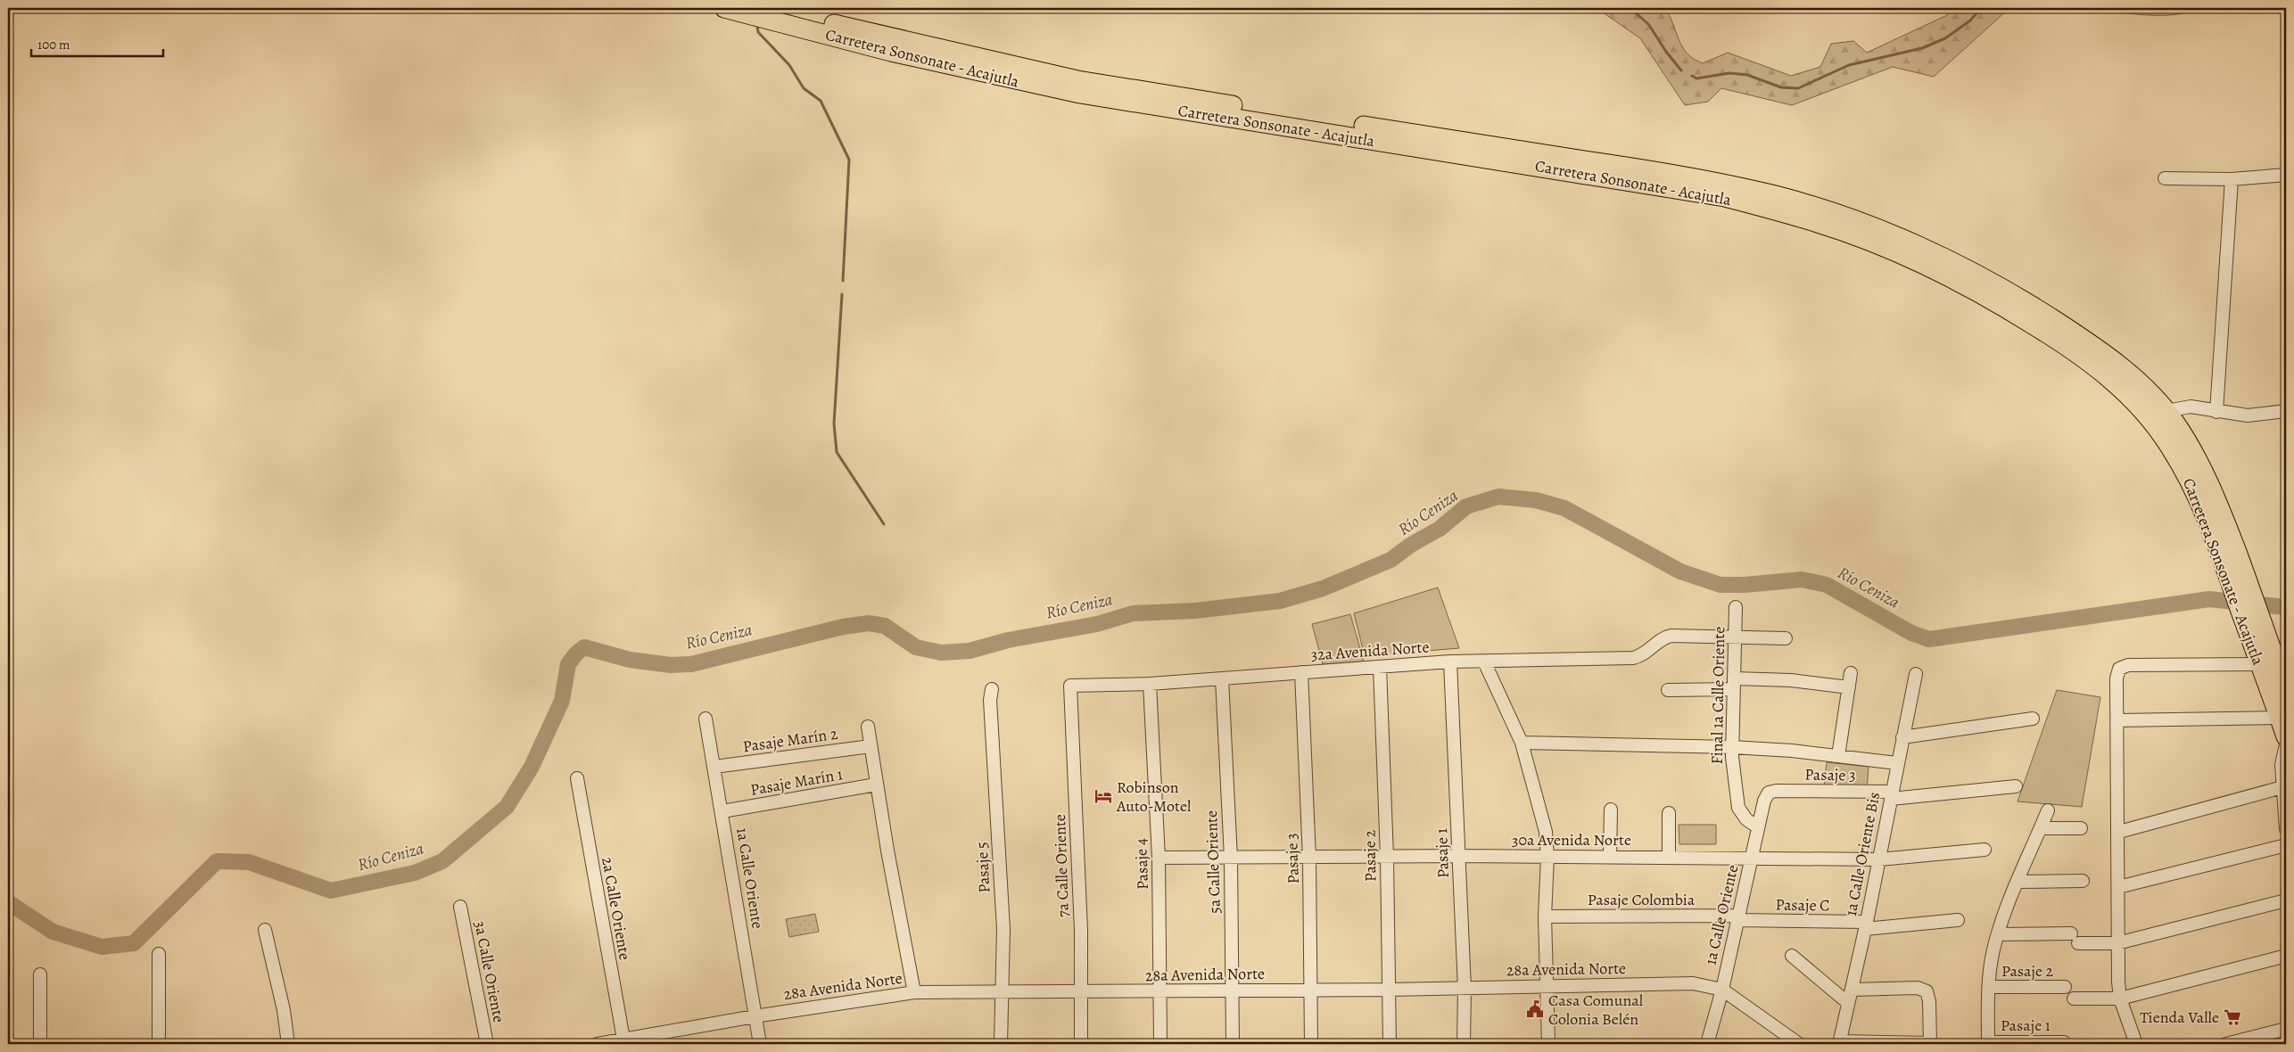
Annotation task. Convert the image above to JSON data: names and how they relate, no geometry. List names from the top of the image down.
{
  "streets": {
    "highway": ["Carretera Sonsonate - Acajutla"],
    "street": [
      "32a Avenida Norte",
      "Final 1a Calle Oriente",
      "Pasaje Marín 2",
      "Pasaje 3",
      "Pasaje Marín 1",
      "30a Avenida Norte",
      "Pasaje 1",
      "1a Calle Oriente Bis",
      "Pasaje 2",
      "5a Calle Oriente",
      "Pasaje 4",
      "7a Calle Oriente",
      "Pasaje 5",
      "1a Calle Oriente",
      "Pasaje Colombia",
      "Pasaje C",
      "2a Calle Oriente",
      "28a Avenida Norte",
      "3a Calle Oriente"
    ]
  },
  "crossings": [
    ["32a Avenida Norte", "Final 1a Calle Oriente"],
    ["32a Avenida Norte", "Pasaje 3"],
    ["32a Avenida Norte", "Pasaje 1"],
    ["32a Avenida Norte", "Pasaje 2"],
    ["32a Avenida Norte", "5a Calle Oriente"],
    ["32a Avenida Norte", "Pasaje 4"],
    ["32a Avenida Norte", "7a Calle Oriente"],
    ["Final 1a Calle Oriente", "1a Calle Oriente"],
    ["Pasaje Marín 2", "1a Calle Oriente"],
    ["Pasaje 3", "30a Avenida Norte"],
    ["Pasaje 3", "1a Calle Oriente Bis"],
    ["Pasaje 3", "1a Calle Oriente"],
    ["Pasaje 3", "28a Avenida Norte"],
    ["Pasaje Marín 1", "1a Calle Oriente"],
    ["30a Avenida Norte", "Pasaje 1"],
    ["30a Avenida Norte", "1a Calle Oriente Bis"],
    ["30a Avenida Norte", "Pasaje 2"],
    ["30a Avenida Norte", "5a Calle Oriente"],
    ["30a Avenida Norte", "Pasaje 4"],
    ["30a Avenida Norte", "1a Calle Oriente"],
    ["Pasaje 1", "28a Avenida Norte"],
    ["1a Calle Oriente Bis", "Pasaje C"],
    ["Pasaje 2", "28a Avenida Norte"],
    ["5a Calle Oriente", "28a Avenida Norte"],
    ["Pasaje 4", "28a Avenida Norte"],
    ["7a Calle Oriente", "28a Avenida Norte"],
    ["Pasaje 5", "28a Avenida Norte"],
    ["1a Calle Oriente", "Pasaje Colombia"],
    ["1a Calle Oriente", "Pasaje C"],
    ["1a Calle Oriente", "28a Avenida Norte"],
    ["Pasaje Colombia", "Pasaje C"],
    ["2a Calle Oriente", "28a Avenida Norte"]
  ],
  "water": ["Río Ceniza"],
  "places": {
    "hotel": ["Robinson Auto-Motel"],
    "public building": ["Casa Comunal Colonia Belén"],
    "supermarket": ["Tienda Valle"]
  },
  "scale_bar": "100 m"
}
